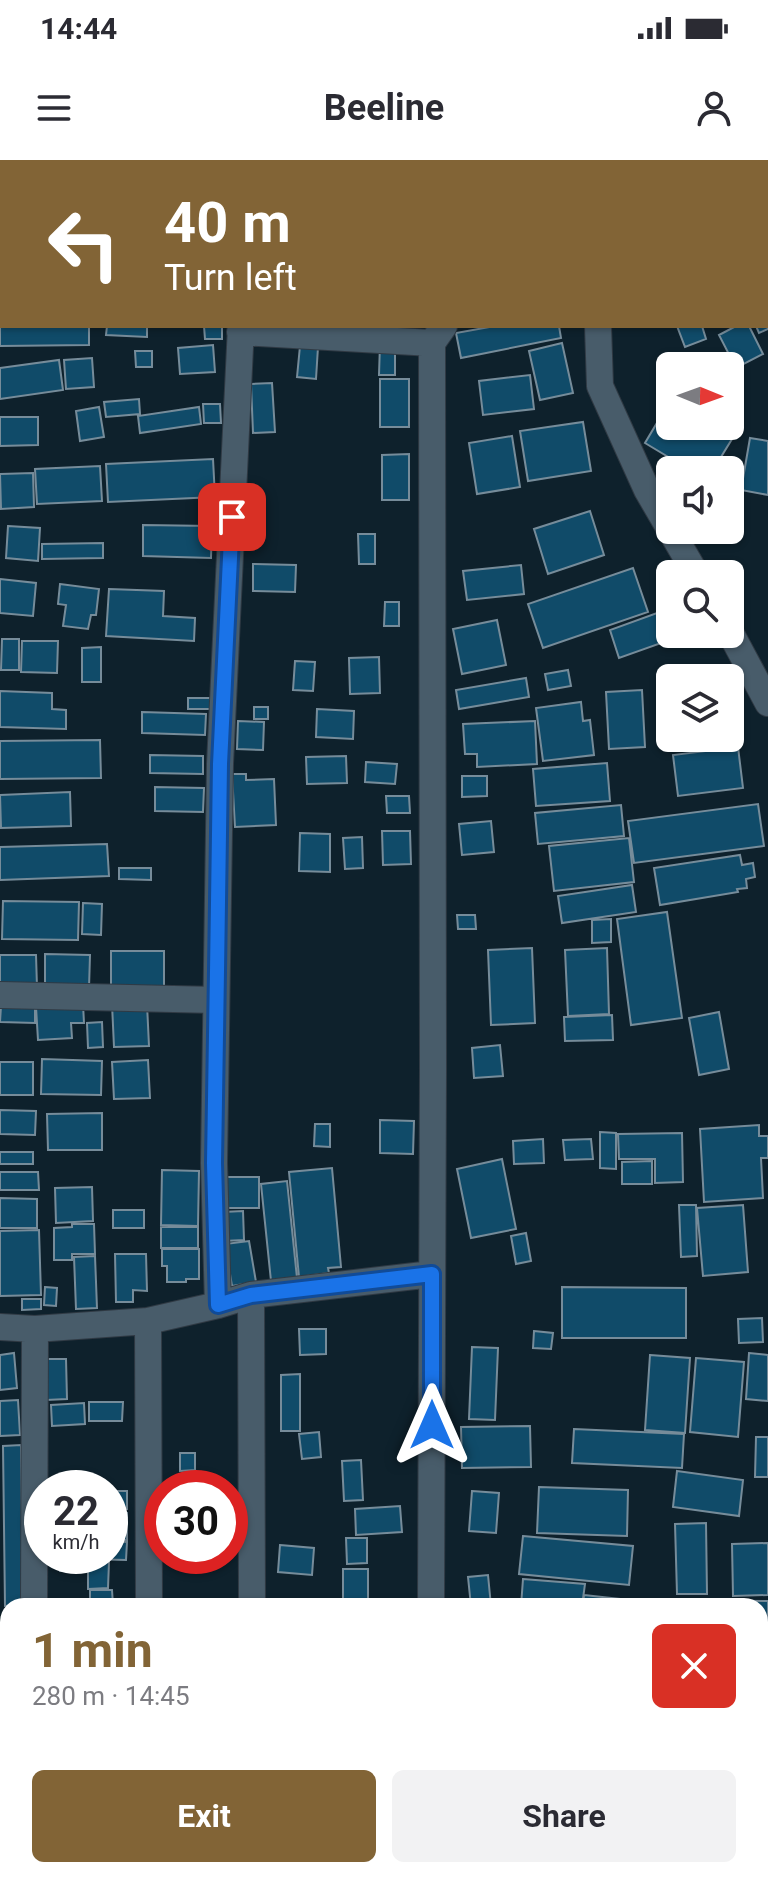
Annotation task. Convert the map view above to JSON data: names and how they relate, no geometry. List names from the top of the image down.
{
  "north": "right",
  "page": {
    "status": "14:44",
    "header": "Beeline",
    "turn": ["40 m", "Turn left"],
    "speed": "22 km/h",
    "limit": "30",
    "heading": ["1 min", "280 m · 14:45"],
    "buttons": ["Exit", "Share"]
  }
}
